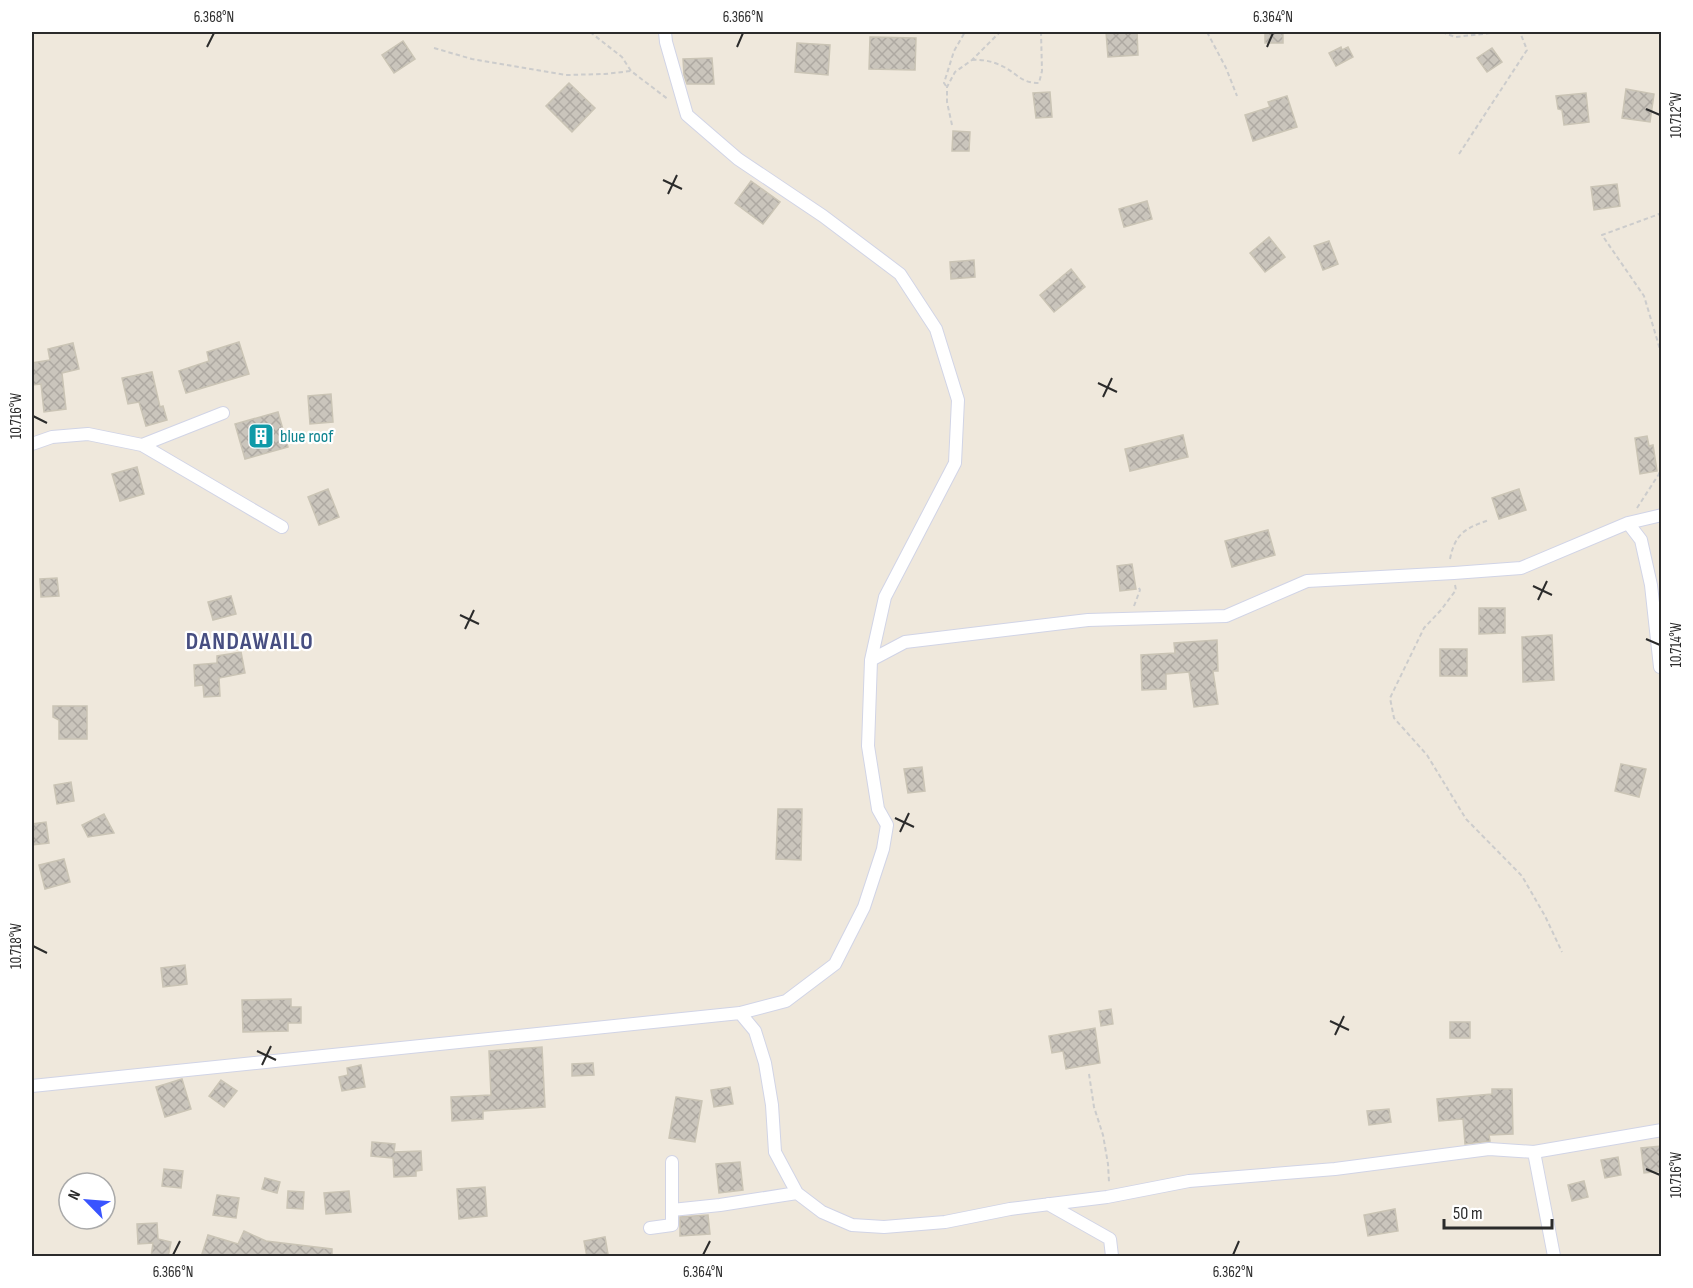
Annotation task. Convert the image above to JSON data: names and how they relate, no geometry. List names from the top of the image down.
{
  "districts": ["DANDAWAILO"],
  "places": {
    "building": ["blue roof"]
  },
  "scale_bar": "50 m",
  "north": "top left",
  "coordinates": [
    "6.368°N",
    "6.366°N",
    "6.364°N",
    "10.712°W",
    "10.716°W",
    "10.714°W",
    "10.718°W",
    "6.362°N"
  ]
}
